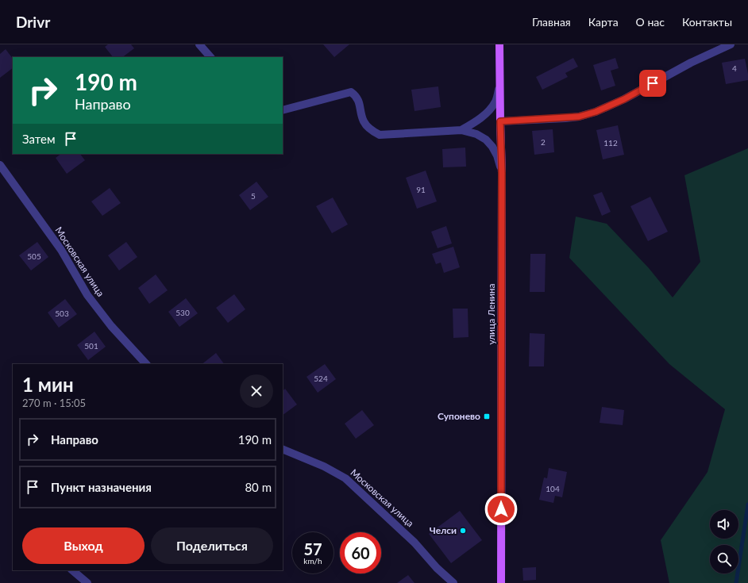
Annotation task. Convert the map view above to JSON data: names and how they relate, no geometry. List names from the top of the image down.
{
  "streets": {
    "main road": ["улица Ленина"],
    "street": ["Московская улица"]
  },
  "places": {
    "transit": ["Супонево"],
    "other": ["Челси"]
  },
  "house_numbers": [
    "4",
    "2",
    "112",
    "91",
    "5",
    "505",
    "530",
    "503",
    "501",
    "524",
    "104"
  ],
  "page": {
    "header": "Drivr",
    "nav": [
      "Главная",
      "Карта",
      "О нас",
      "Контакты"
    ],
    "turn": ["190 m", "Направо"],
    "then": "Затем",
    "heading": ["1 мин", "270 m · 15:05"],
    "list": [
      {
        "name": "Направо",
        "value": "190 m"
      },
      {
        "name": "Пункт назначения",
        "value": "80 m"
      }
    ],
    "buttons": ["Выход", "Поделиться"],
    "speed": "57 km/h",
    "limit": "60"
  }
}
